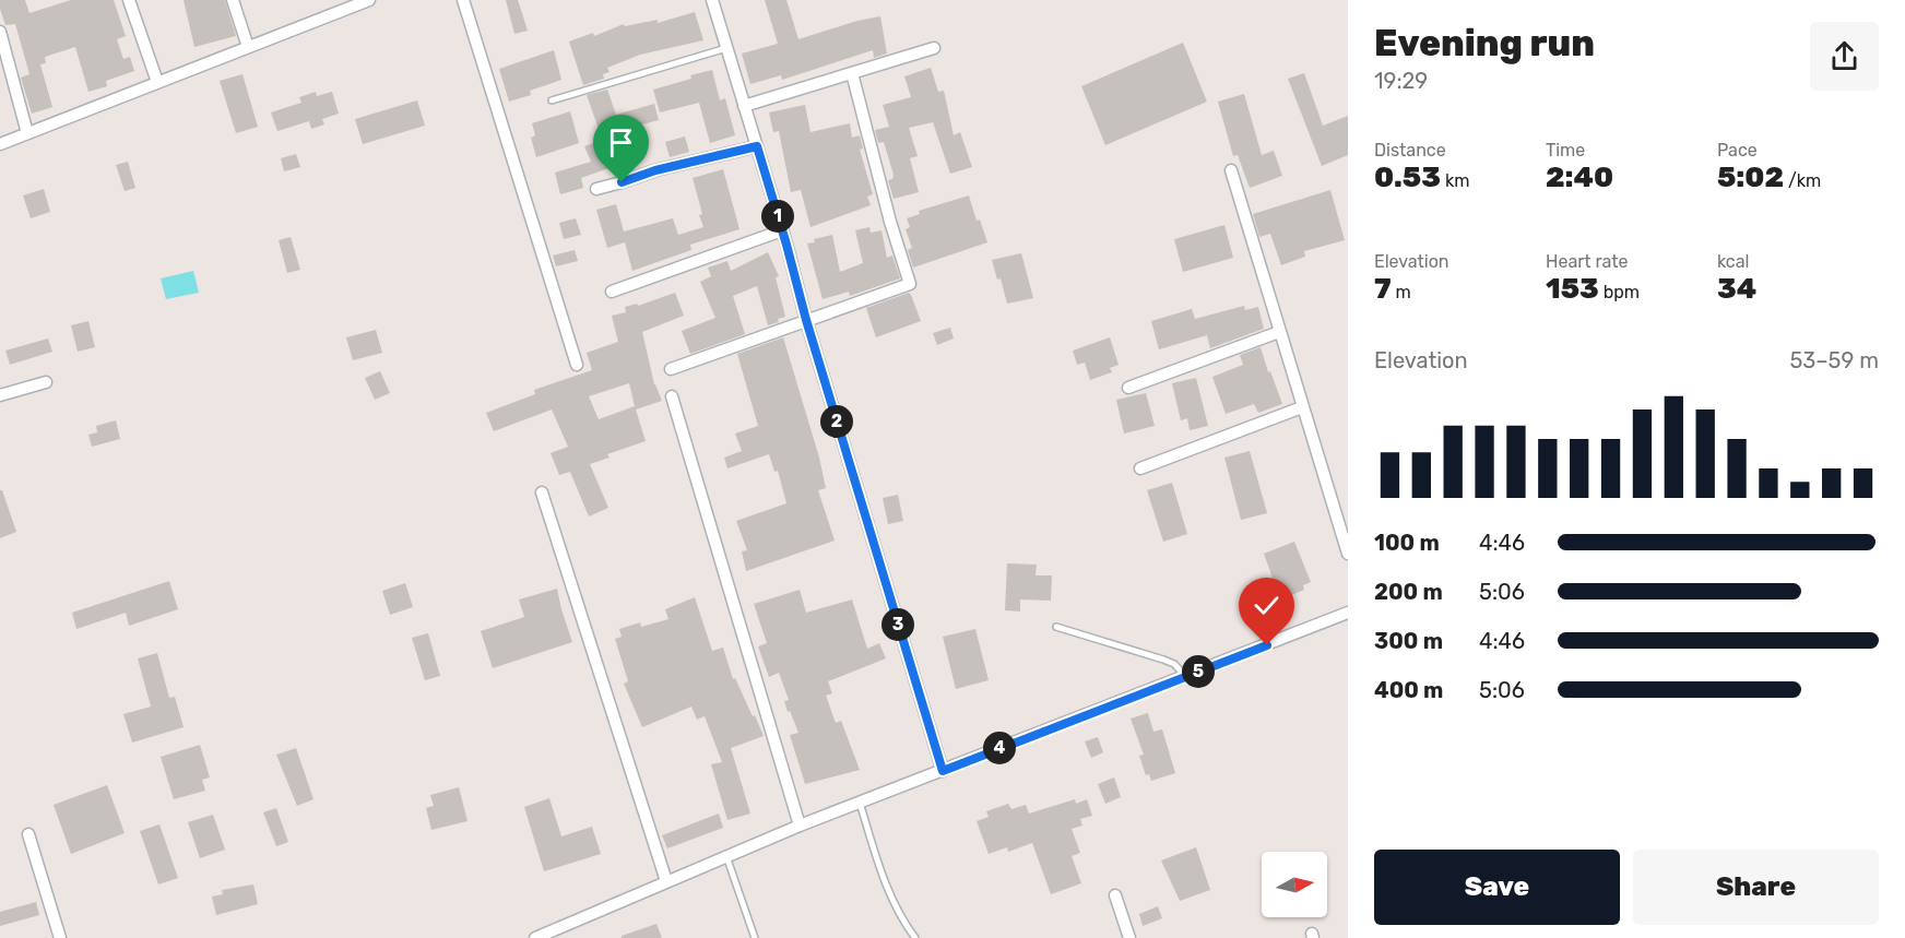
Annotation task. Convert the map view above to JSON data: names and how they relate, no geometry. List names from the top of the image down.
{
  "north": "right",
  "page": {
    "heading": ["Evening run", "19:29"],
    "stats": [
      ["Distance", "0.53 km"],
      ["Time", "2:40"],
      ["Pace", "5:02 /km"],
      ["Elevation", "7 m"],
      ["Heart rate", "153 bpm"],
      ["kcal", "34"]
    ],
    "pins": [
      "1",
      "2",
      "3",
      "5",
      "4"
    ],
    "chart": ["Elevation", "53–59 m"],
    "list": [
      {
        "name": "100 m",
        "note": "4:46"
      },
      {
        "name": "200 m",
        "note": "5:06"
      },
      {
        "name": "300 m",
        "note": "4:46"
      },
      {
        "name": "400 m",
        "note": "5:06"
      }
    ],
    "buttons": ["Save", "Share"]
  }
}
